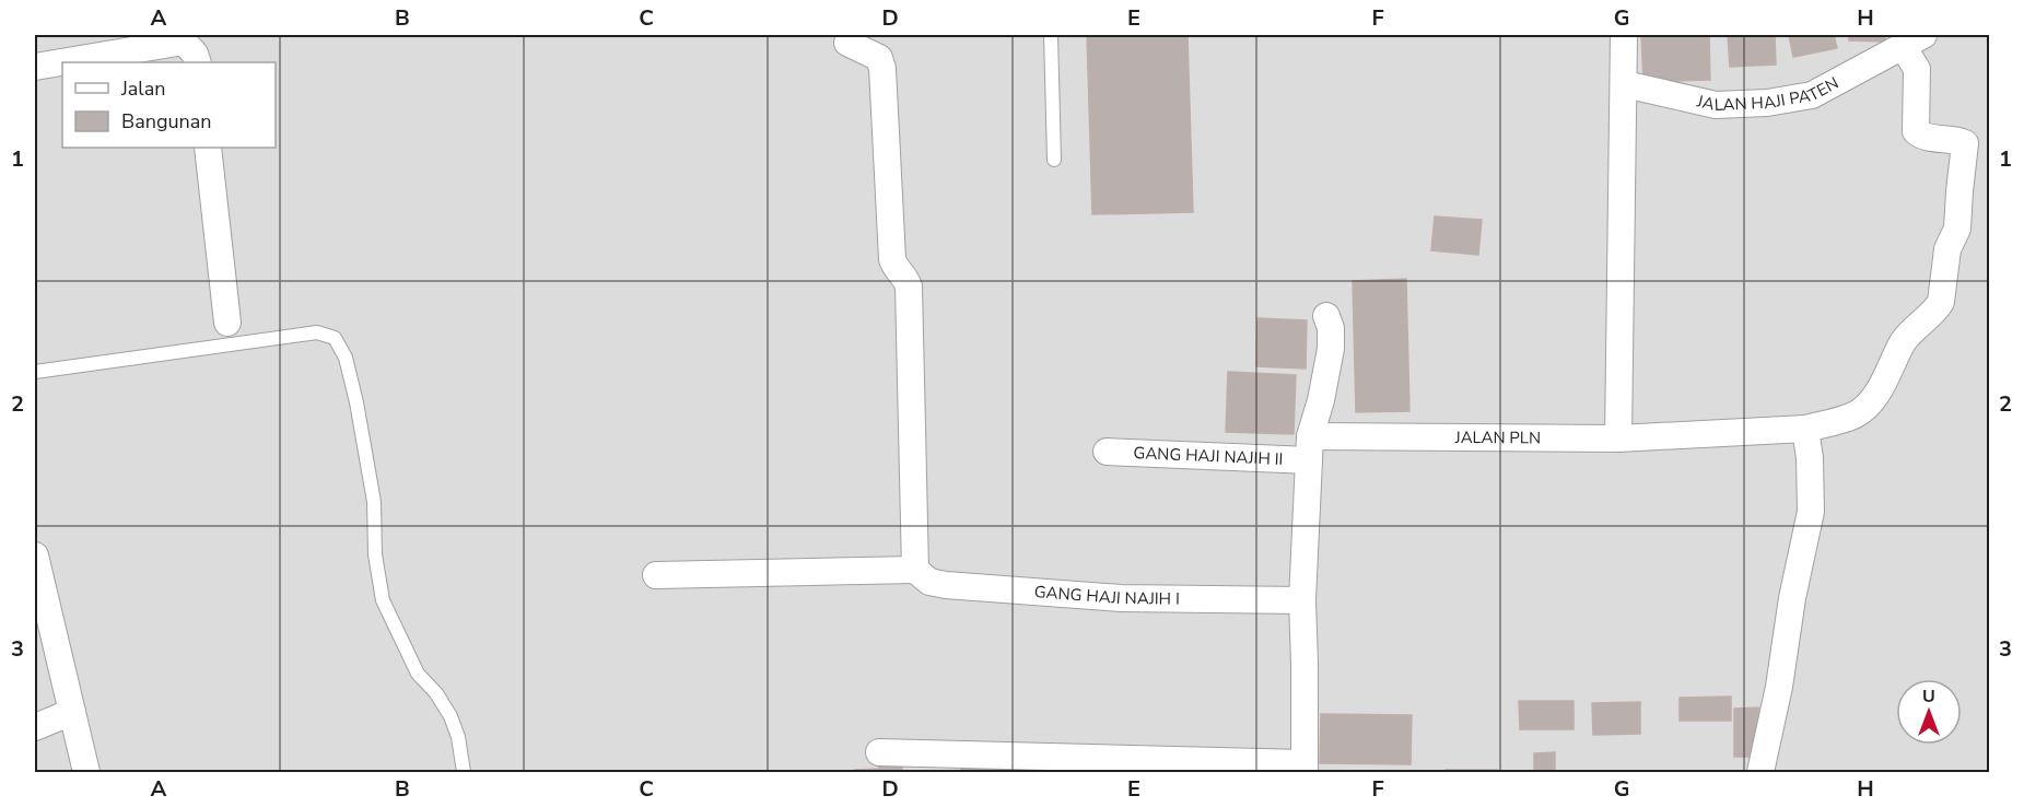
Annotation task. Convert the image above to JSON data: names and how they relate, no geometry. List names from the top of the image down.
{
  "streets": {
    "street": [
      "JALAN HAJI PATEN",
      "JALAN PLN",
      "GANG HAJI NAJIH II",
      "GANG HAJI NAJIH I"
    ]
  },
  "crossings": [
    ["JALAN PLN", "GANG HAJI NAJIH II"]
  ],
  "legend": ["Jalan", "Bangunan"],
  "north": "top",
  "grid": {
    "columns": [
      "A",
      "B",
      "C",
      "D",
      "E",
      "F",
      "G",
      "H"
    ],
    "rows": ["1", "2", "3"]
  }
}
